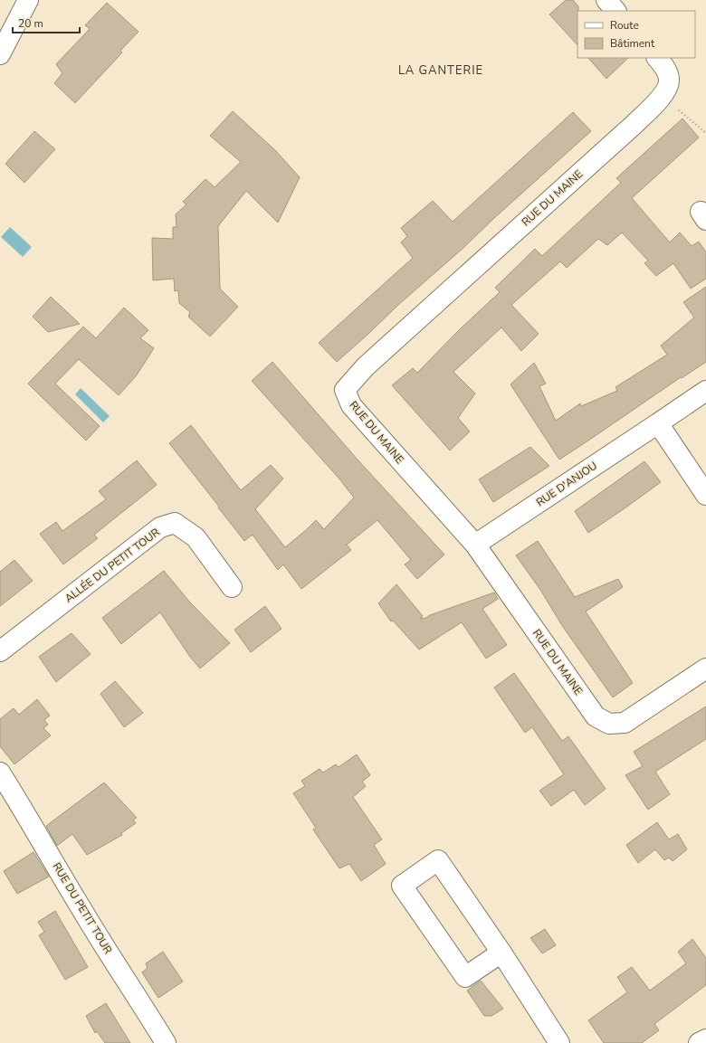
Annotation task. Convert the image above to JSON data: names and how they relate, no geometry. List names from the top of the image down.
{
  "streets": {
    "street": [
      "RUE DU MAINE",
      "RUE D'ANJOU",
      "ALLÉE DU PETIT TOUR",
      "RUE DU PETIT TOUR"
    ]
  },
  "crossings": [
    ["RUE DU MAINE", "RUE D'ANJOU"]
  ],
  "districts": ["LA GANTERIE"],
  "legend": ["Route", "Bâtiment"],
  "scale_bar": "20 m"
}
